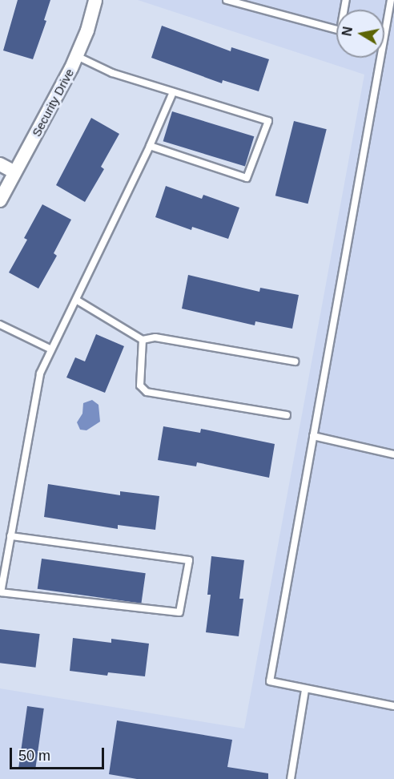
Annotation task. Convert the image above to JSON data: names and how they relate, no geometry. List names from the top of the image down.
{
  "streets": {
    "street": ["Security Drive"]
  },
  "scale_bar": "50 m",
  "north": "left"
}
